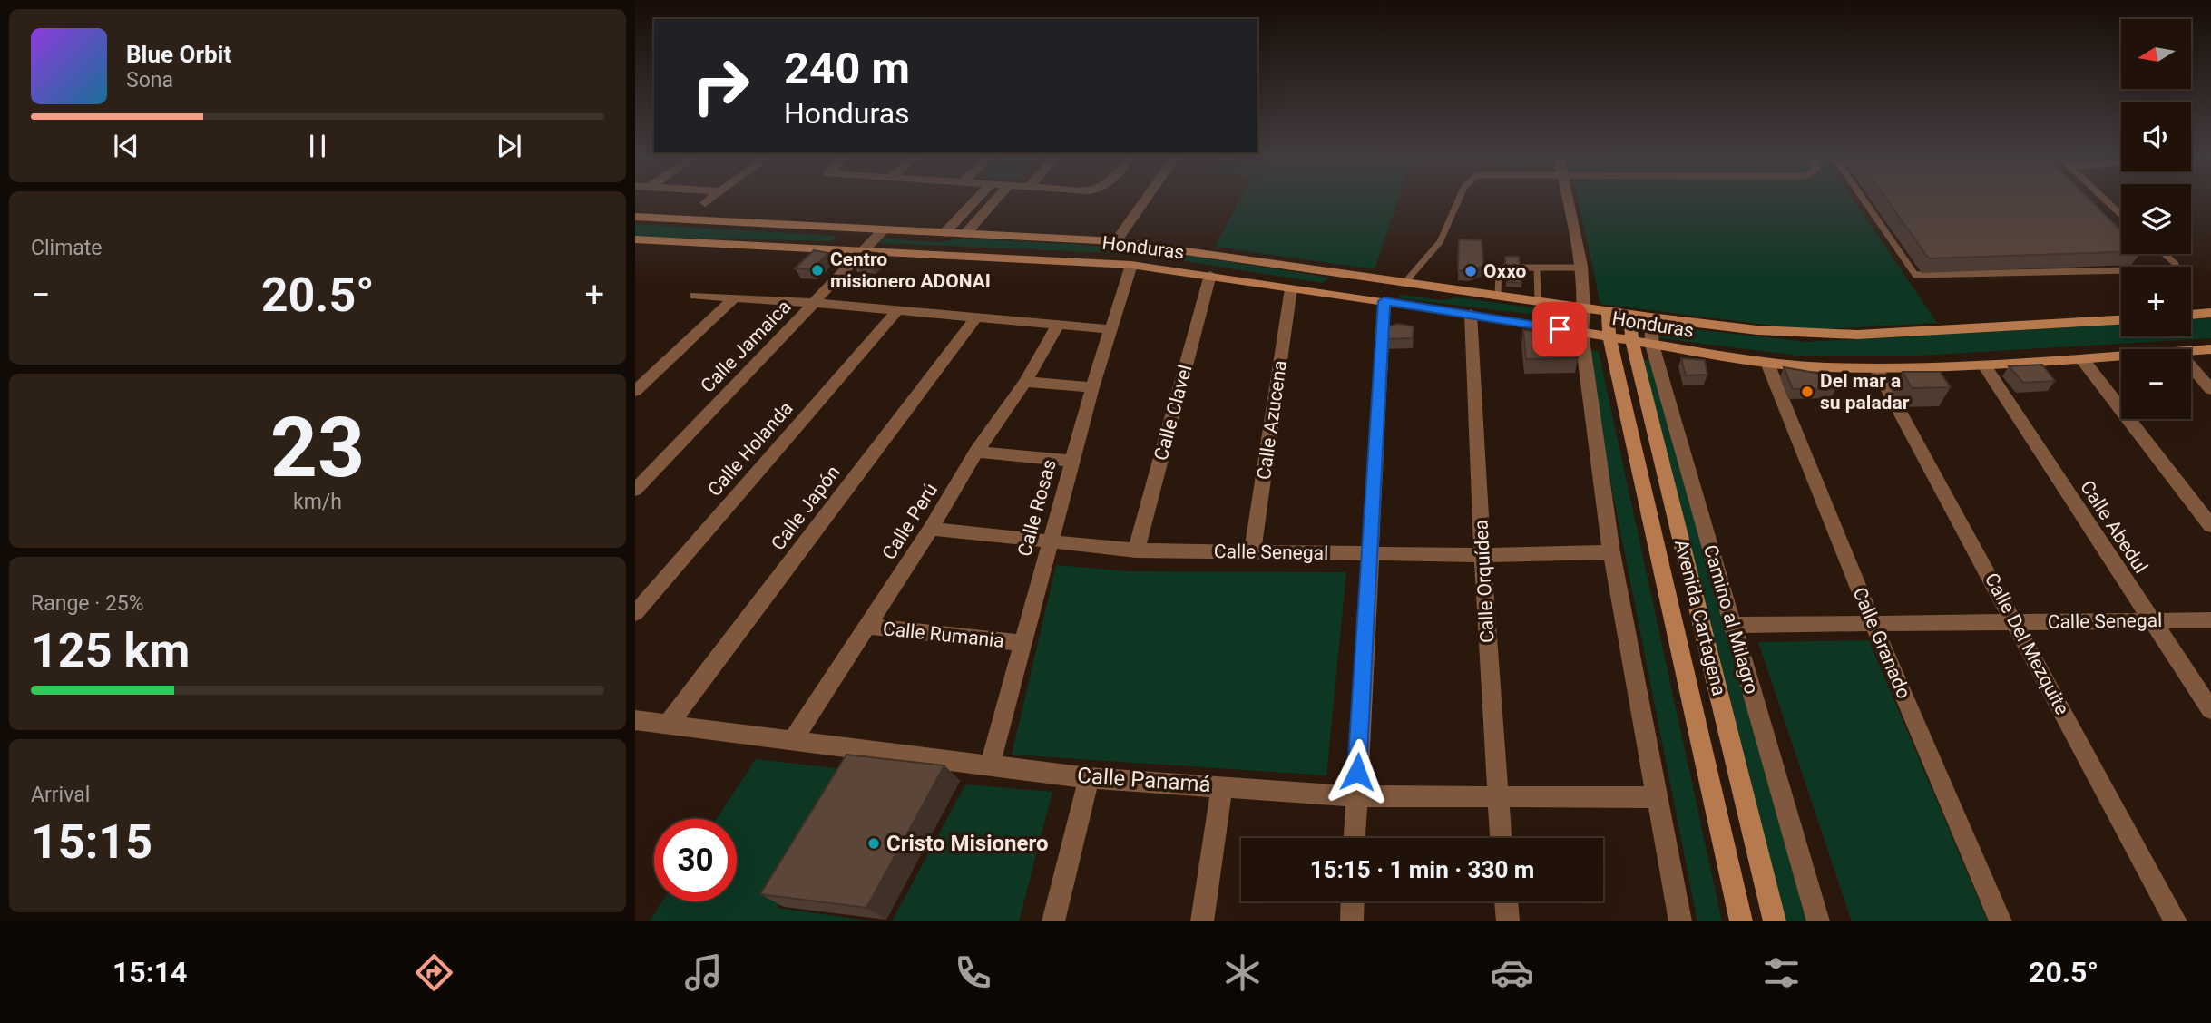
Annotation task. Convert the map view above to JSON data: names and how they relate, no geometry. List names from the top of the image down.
{
  "streets": {
    "street": [
      "Honduras",
      "Calle Jamaica",
      "Calle Clavel",
      "Calle Azucena",
      "Calle Holanda",
      "Calle Japón",
      "Calle Rosas",
      "Calle Perú",
      "Calle Abedul",
      "Calle Senegal",
      "Calle Orquídea",
      "Avenida Cartagena",
      "Camino al Milagro",
      "Calle Rumania",
      "Calle Granado",
      "Calle Del Mezquite",
      "Calle Panamá"
    ]
  },
  "crossings": [
    ["Honduras", "Calle Jamaica"],
    ["Honduras", "Calle Clavel"],
    ["Honduras", "Calle Azucena"],
    ["Honduras", "Calle Rosas"],
    ["Honduras", "Calle Abedul"],
    ["Honduras", "Calle Orquídea"],
    ["Honduras", "Avenida Cartagena"],
    ["Honduras", "Camino al Milagro"],
    ["Honduras", "Calle Granado"],
    ["Honduras", "Calle Del Mezquite"],
    ["Calle Clavel", "Calle Senegal"],
    ["Calle Azucena", "Calle Senegal"],
    ["Calle Japón", "Calle Panamá"],
    ["Calle Rosas", "Calle Senegal"],
    ["Calle Rosas", "Calle Rumania"],
    ["Calle Rosas", "Calle Panamá"],
    ["Calle Perú", "Calle Senegal"],
    ["Calle Perú", "Calle Rumania"],
    ["Calle Perú", "Calle Panamá"],
    ["Calle Abedul", "Calle Senegal"],
    ["Calle Senegal", "Calle Orquídea"],
    ["Calle Senegal", "Camino al Milagro"],
    ["Calle Senegal", "Calle Granado"],
    ["Calle Senegal", "Calle Del Mezquite"],
    ["Calle Orquídea", "Calle Panamá"]
  ],
  "places": [
    "Centro misionero ADONAI",
    "Oxxo",
    "Del mar a su paladar",
    "Cristo Misionero"
  ],
  "north": "left",
  "page": {
    "map_buttons": ["+", "−"],
    "turn": ["240 m", "Honduras"],
    "song": ["Blue Orbit", "Sona"],
    "tile": [
      "Climate",
      ["23", "km/h"],
      ["Range · 25%", "125 km"],
      ["Arrival", "15:15"]
    ],
    "heat": ["−", "20.5°", "+"],
    "limit": "30",
    "trip": "15:15 · 1 min · 330 m",
    "tabs": ["15:14", "20.5°"]
  }
}
